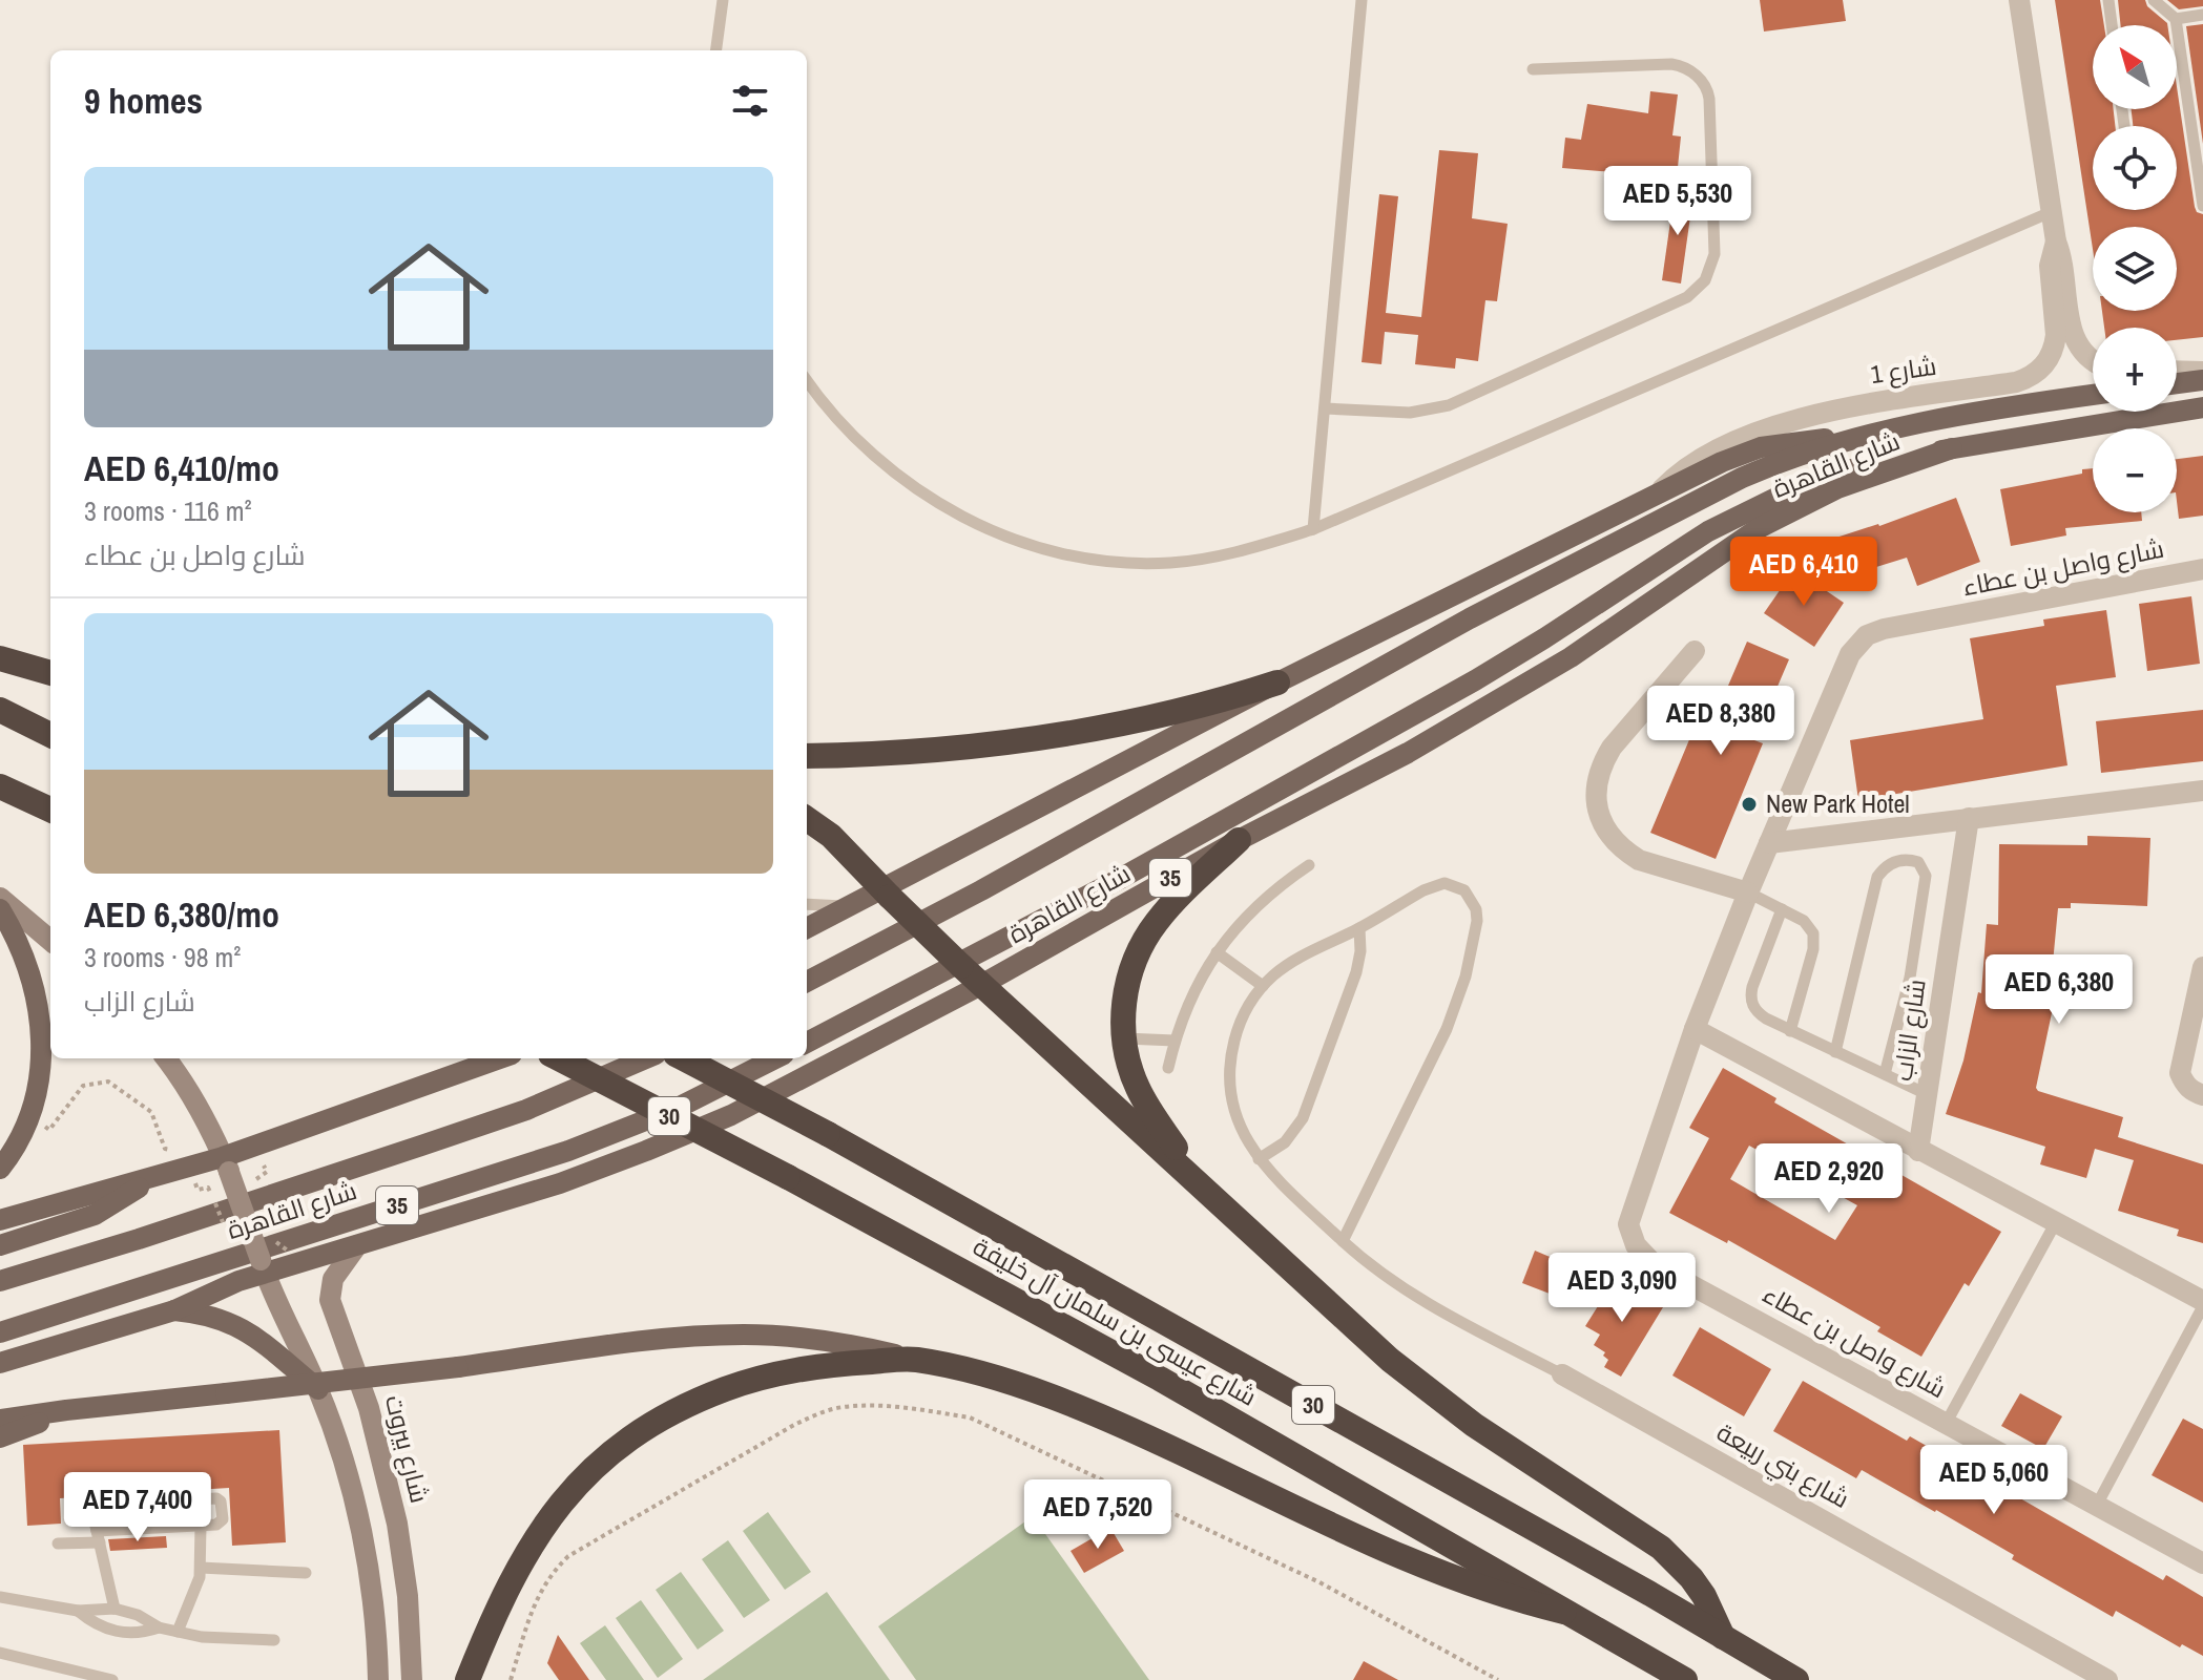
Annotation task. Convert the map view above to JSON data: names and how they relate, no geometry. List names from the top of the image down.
{
  "streets": {
    "highway": ["30", "شارع عيسى بن سلمان آل خليفة"],
    "main road": ["شارع القاهرة", "35", "شارع بيروت"],
    "street": [
      "شارع 1",
      "شارع واصل بن عطاء",
      "شارع الزاب",
      "شارع بني ربيعة"
    ]
  },
  "crossings": [
    ["شارع القاهرة", "شارع بيروت"]
  ],
  "places": ["New Park Hotel"],
  "north": "top left",
  "page": {
    "map_buttons": ["+", "−"],
    "heading": "9 homes",
    "list": [
      {
        "name": "AED 6,410/mo",
        "note": "3 rooms · 116 m² · شارع واصل بن عطاء"
      },
      {
        "name": "AED 6,380/mo",
        "note": "3 rooms · 98 m² · شارع الزاب"
      }
    ],
    "price": [
      "AED 5,530",
      "AED 6,410",
      "AED 8,380",
      "AED 6,380",
      "AED 2,920",
      "AED 3,090",
      "AED 5,060",
      "AED 7,400",
      "AED 7,520"
    ]
  }
}
